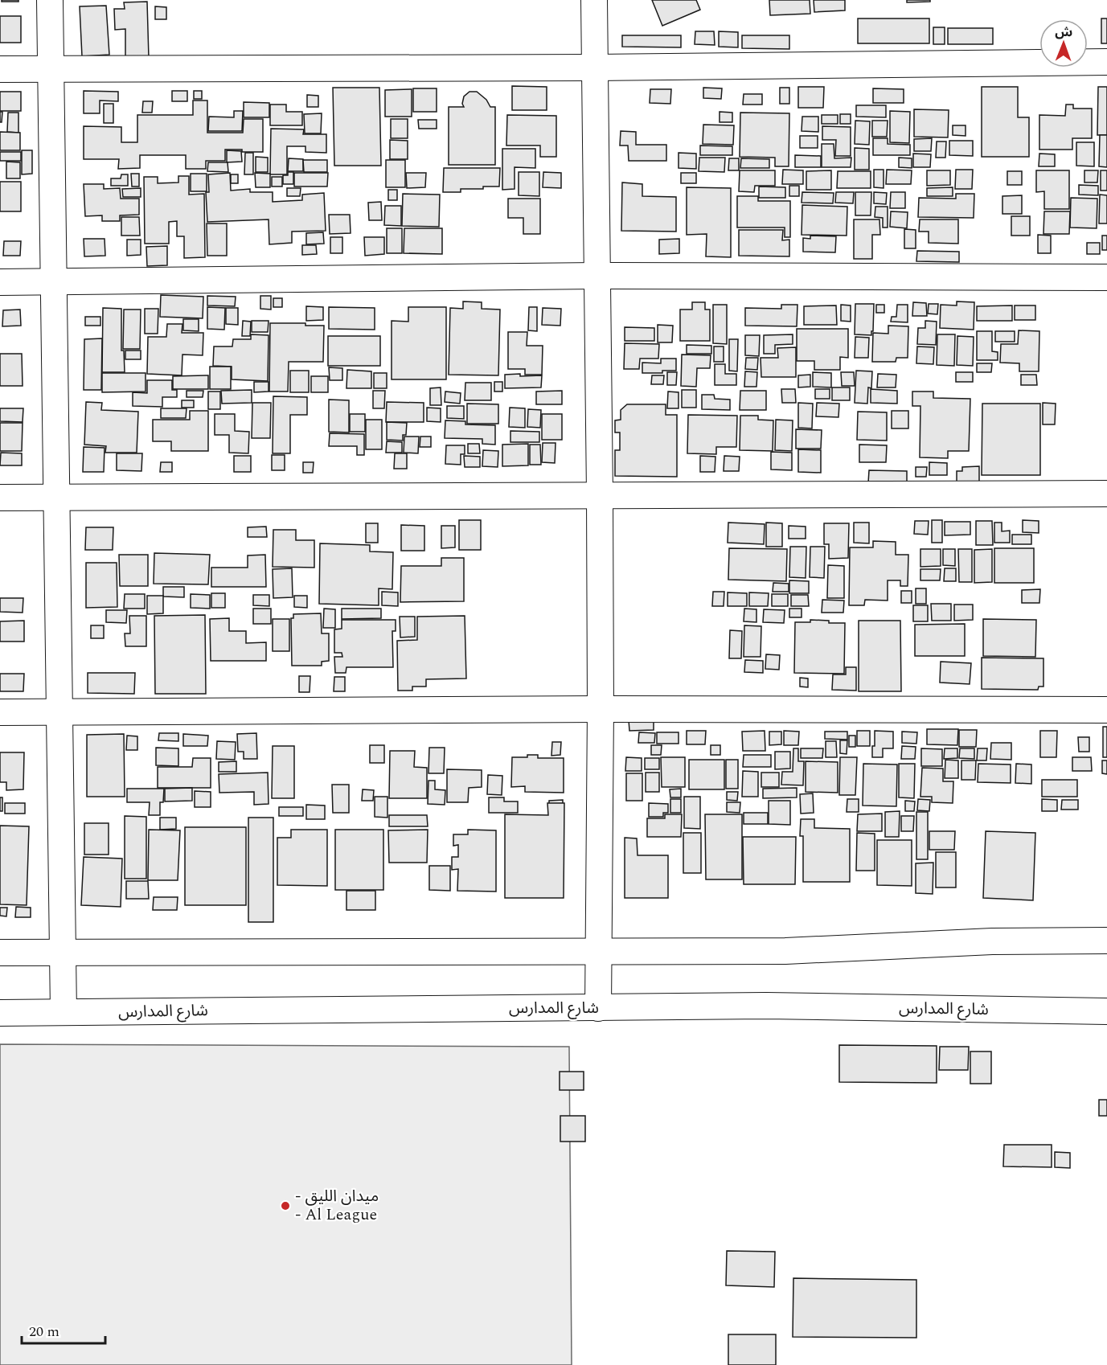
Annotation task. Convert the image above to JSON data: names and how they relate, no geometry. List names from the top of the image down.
{
  "streets": {
    "street": ["شارع المدارس"]
  },
  "places": ["- ميدان الليق - Al League"],
  "scale_bar": "20 m",
  "north": "top"
}
